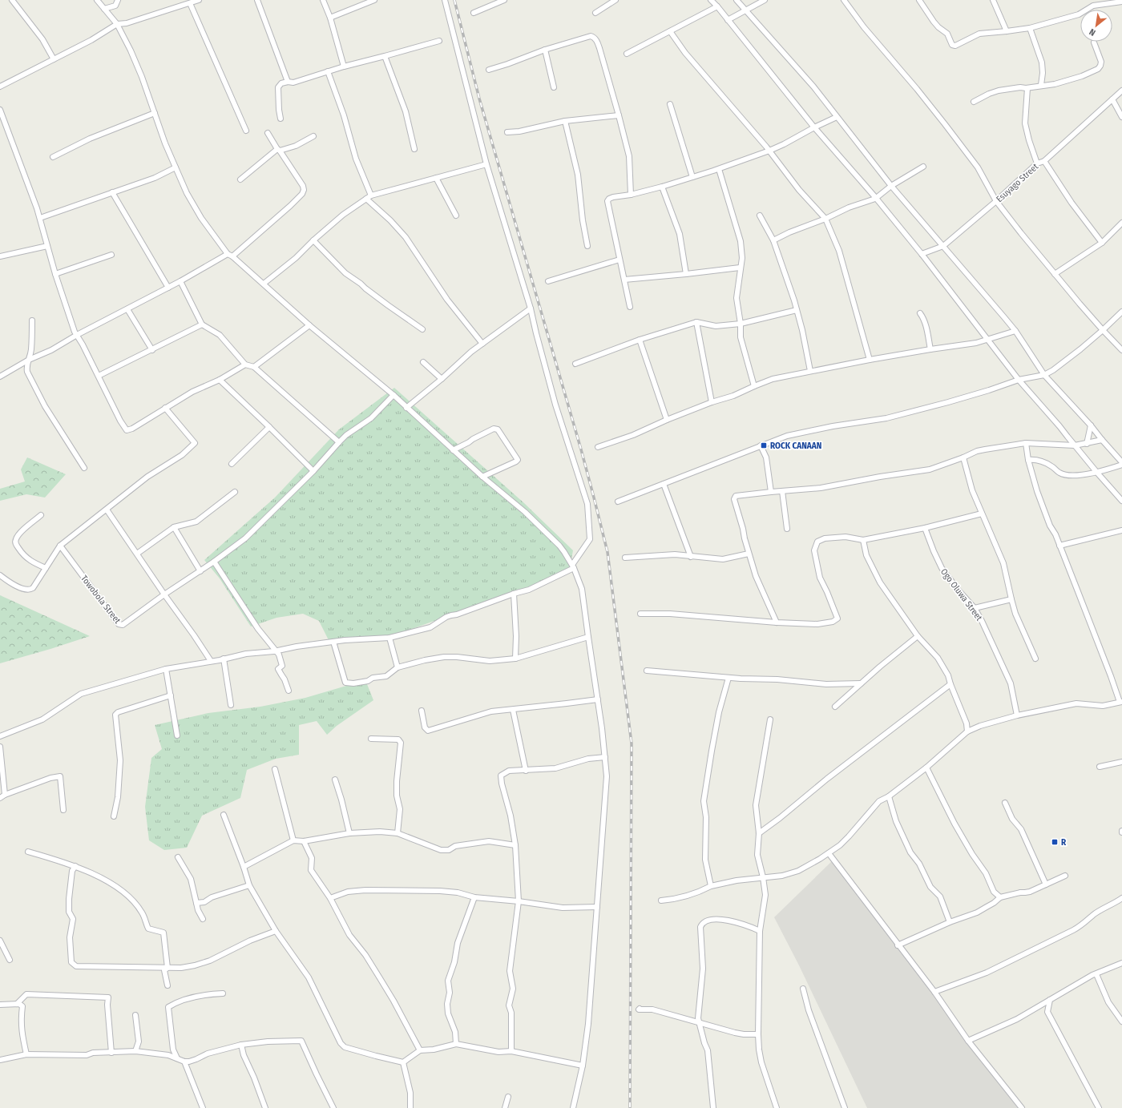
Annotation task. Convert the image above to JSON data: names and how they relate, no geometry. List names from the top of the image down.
{
  "streets": {
    "street": ["Esuyago Street", "Ogo Oluwa Street", "Towobola Street"]
  },
  "places": {
    "transit": ["ROCK CANAAN", "R"]
  },
  "north": "bottom left"
}
